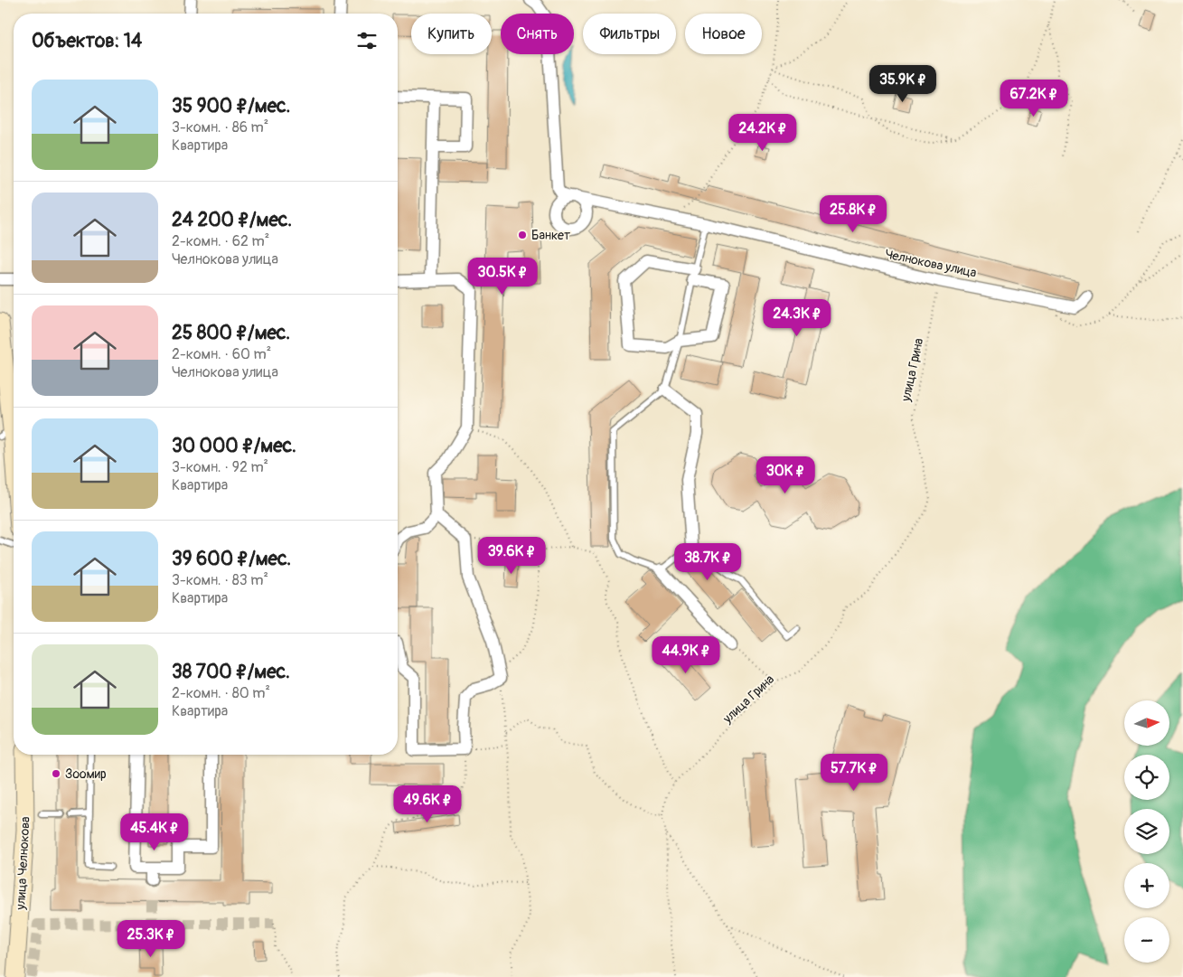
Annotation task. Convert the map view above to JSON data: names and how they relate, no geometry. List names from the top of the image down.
{
  "streets": {
    "main road": ["улица Челнокова"],
    "street": ["Челнокова улица"],
    "path": ["улица Грина"]
  },
  "crossings": [
    ["Челнокова улица", "улица Грина"]
  ],
  "places": ["Банкет", "Зоомир"],
  "north": "right",
  "page": {
    "chip": [
      "Купить",
      "Снять",
      "Фильтры",
      "Новое"
    ],
    "heading": "Объектов: 14",
    "price": [
      "35.9K ₽",
      "67.2K ₽",
      "24.2K ₽",
      "25.8K ₽",
      "30.5K ₽",
      "24.3K ₽",
      "30K ₽",
      "39.6K ₽",
      "38.7K ₽",
      "44.9K ₽",
      "57.7K ₽",
      "49.6K ₽",
      "45.4K ₽",
      "25.3K ₽"
    ],
    "list": [
      {
        "name": "35 900 ₽/мес.",
        "note": "3-комн. · 86 m² · Квартира"
      },
      {
        "name": "24 200 ₽/мес.",
        "note": "2-комн. · 62 m² · Челнокова улица"
      },
      {
        "name": "25 800 ₽/мес.",
        "note": "2-комн. · 60 m² · Челнокова улица"
      },
      {
        "name": "30 000 ₽/мес.",
        "note": "3-комн. · 92 m² · Квартира"
      },
      {
        "name": "39 600 ₽/мес.",
        "note": "3-комн. · 83 m² · Квартира"
      },
      {
        "name": "38 700 ₽/мес.",
        "note": "2-комн. · 80 m² · Квартира"
      }
    ],
    "map_buttons": ["+", "−"]
  }
}
